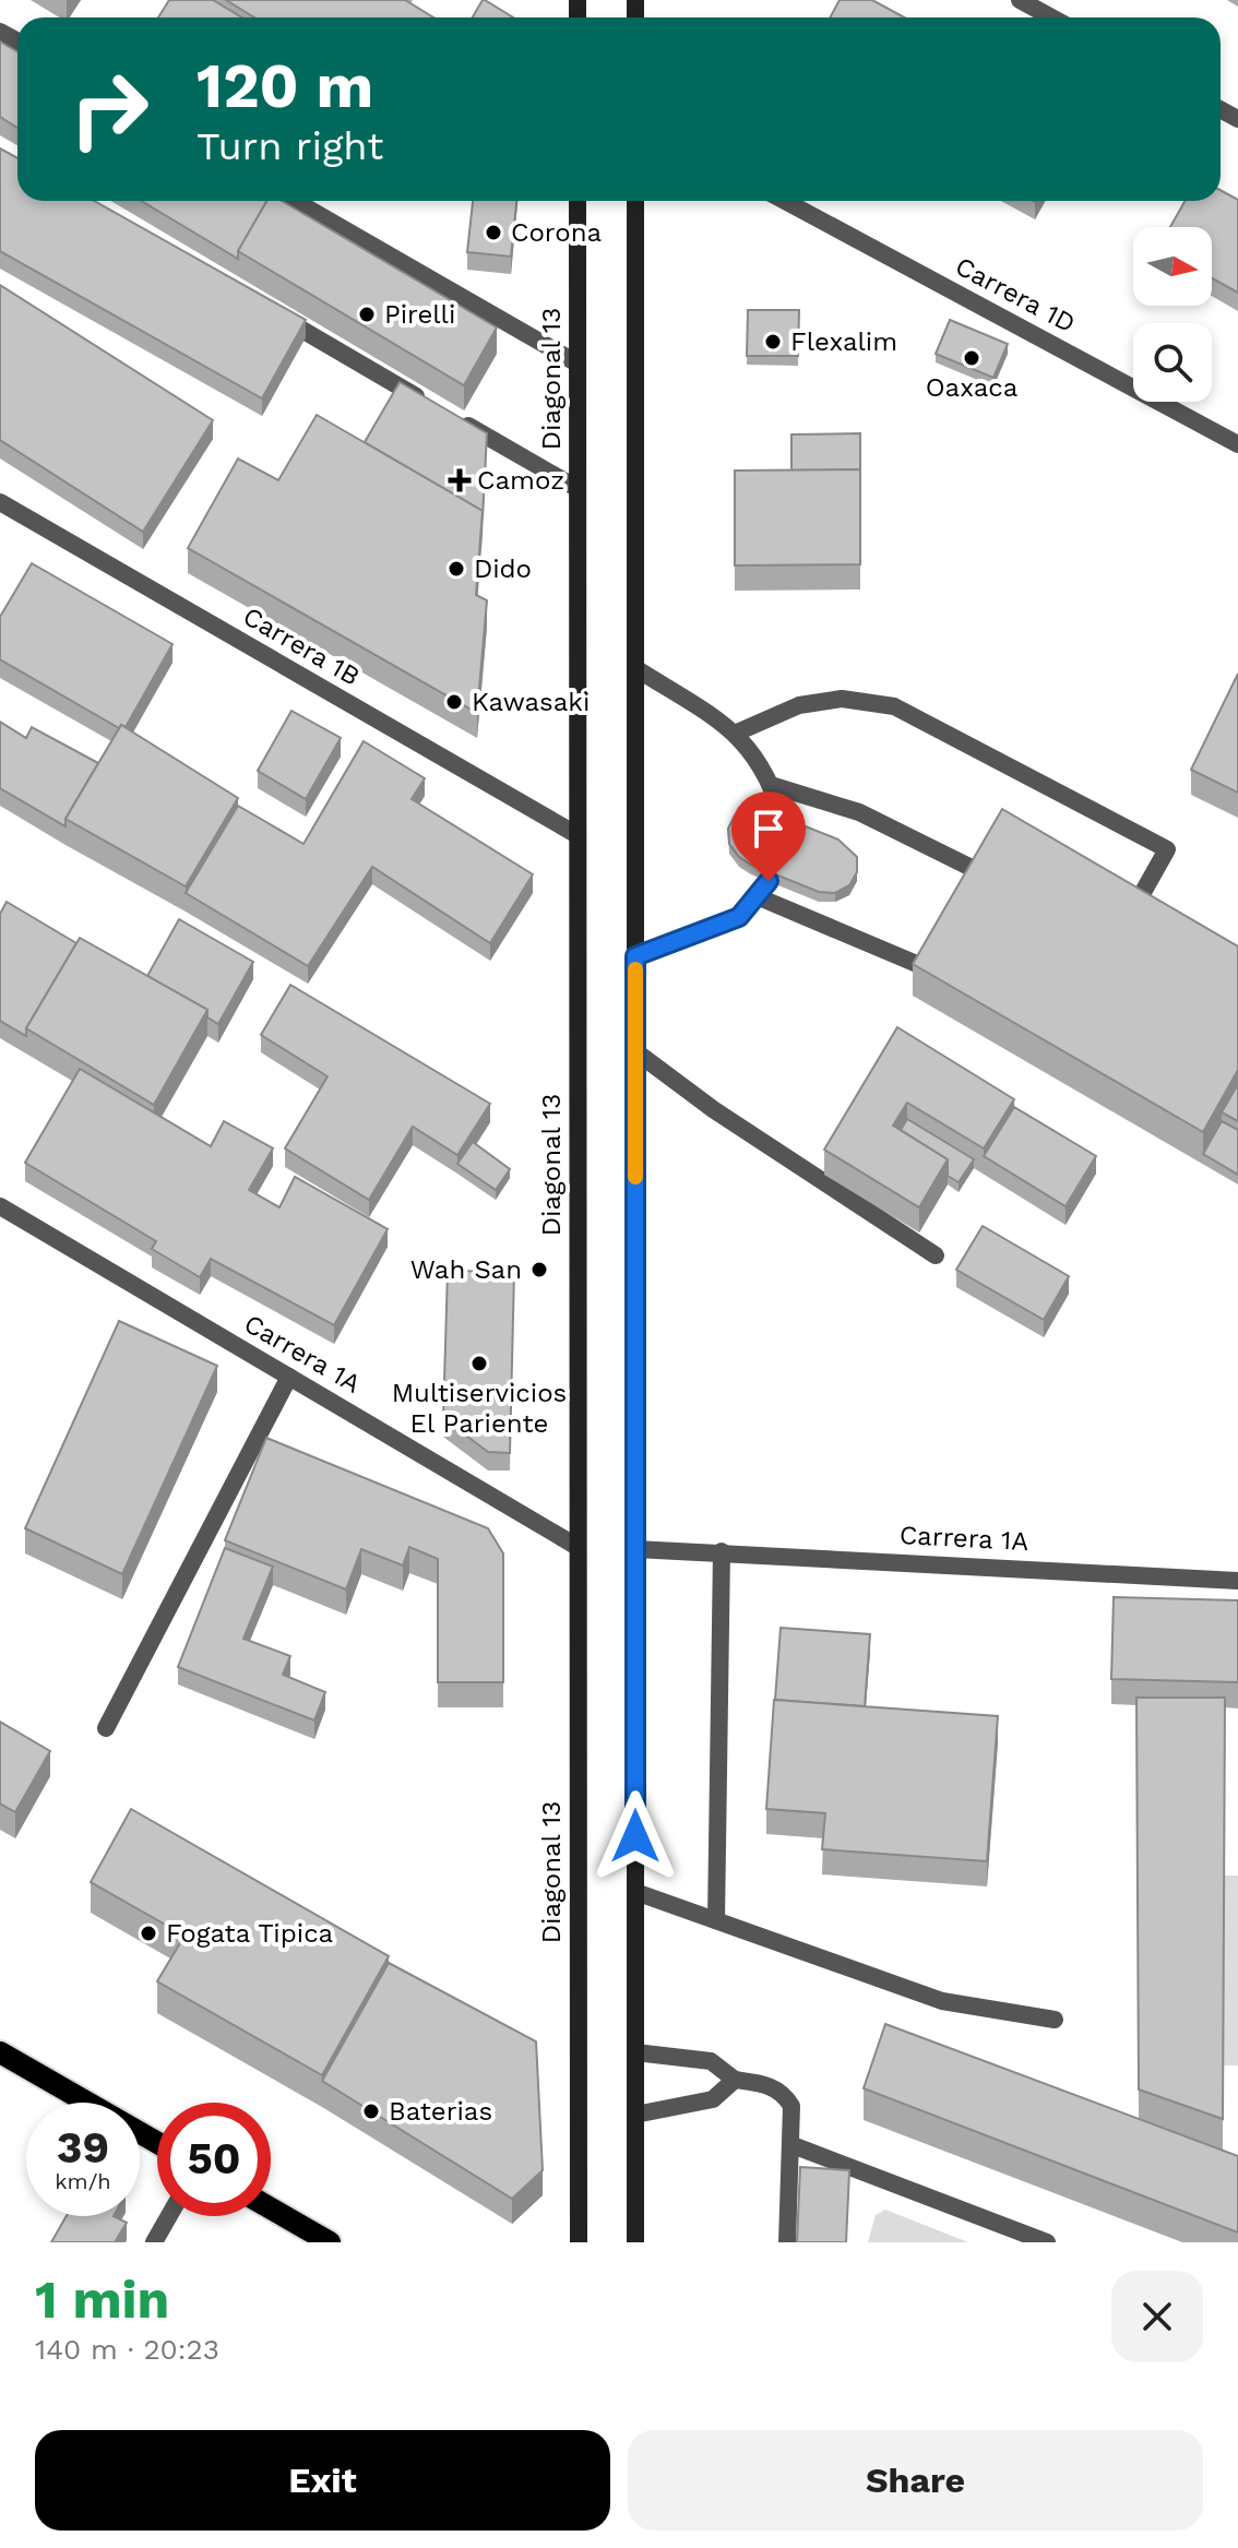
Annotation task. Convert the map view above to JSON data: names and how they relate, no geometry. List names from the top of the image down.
{
  "streets": {
    "main road": ["Diagonal 13"],
    "street": ["Carrera 1D", "Carrera 1B", "Carrera 1A"]
  },
  "crossings": [
    ["Diagonal 13", "Carrera 1B"],
    ["Diagonal 13", "Carrera 1A"]
  ],
  "places": {
    "other": [
      "Corona",
      "Pirelli",
      "Flexalim",
      "Oaxaca",
      "Dido",
      "Kawasaki",
      "Wah San",
      "Multiservicios El Pariente",
      "Fogata Tipica",
      "Baterias"
    ],
    "health": ["Camoz"]
  },
  "north": "right",
  "page": {
    "turn": ["120 m", "Turn right"],
    "speed": "39 km/h",
    "limit": "50",
    "heading": ["1 min", "140 m · 20:23"],
    "buttons": ["Exit", "Share"]
  }
}
